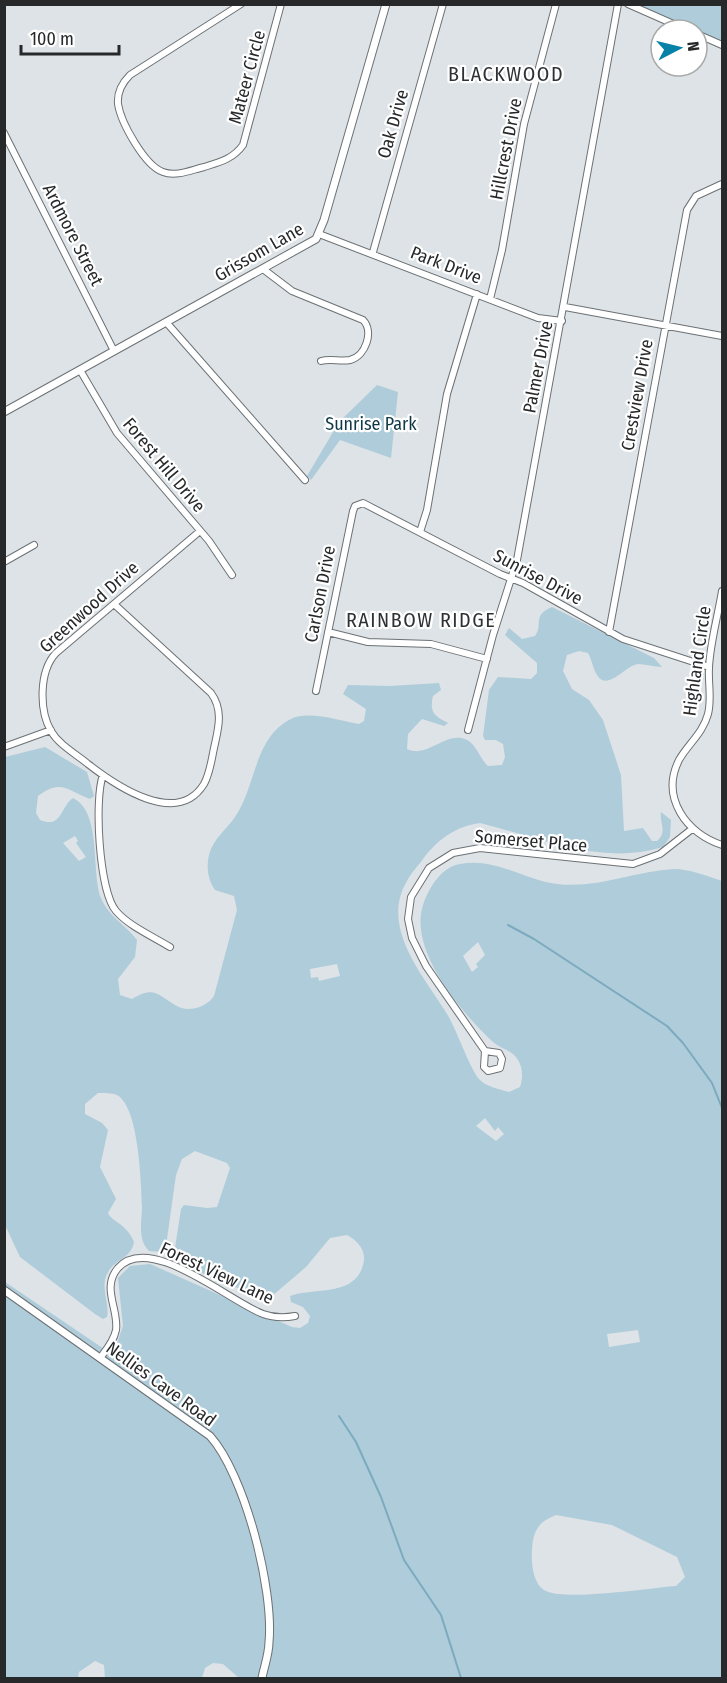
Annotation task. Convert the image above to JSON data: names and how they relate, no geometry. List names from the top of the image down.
{
  "streets": {
    "street": [
      "Mateer Circle",
      "Oak Drive",
      "Hillcrest Drive",
      "Ardmore Street",
      "Grissom Lane",
      "Park Drive",
      "Palmer Drive",
      "Crestview Drive",
      "Forest Hill Drive",
      "Sunrise Drive",
      "Carlson Drive",
      "Greenwood Drive",
      "Highland Circle",
      "Somerset Place",
      "Forest View Lane",
      "Nellies Cave Road"
    ]
  },
  "crossings": [
    ["Oak Drive", "Park Drive"],
    ["Hillcrest Drive", "Park Drive"],
    ["Ardmore Street", "Grissom Lane"],
    ["Grissom Lane", "Park Drive"],
    ["Grissom Lane", "Forest Hill Drive"],
    ["Park Drive", "Palmer Drive"],
    ["Palmer Drive", "Sunrise Drive"],
    ["Crestview Drive", "Sunrise Drive"],
    ["Forest Hill Drive", "Greenwood Drive"],
    ["Sunrise Drive", "Carlson Drive"],
    ["Sunrise Drive", "Highland Circle"],
    ["Highland Circle", "Somerset Place"],
    ["Forest View Lane", "Nellies Cave Road"]
  ],
  "districts": ["BLACKWOOD", "RAINBOW RIDGE"],
  "parks": ["Sunrise Park"],
  "scale_bar": "100 m",
  "north": "right"
}
